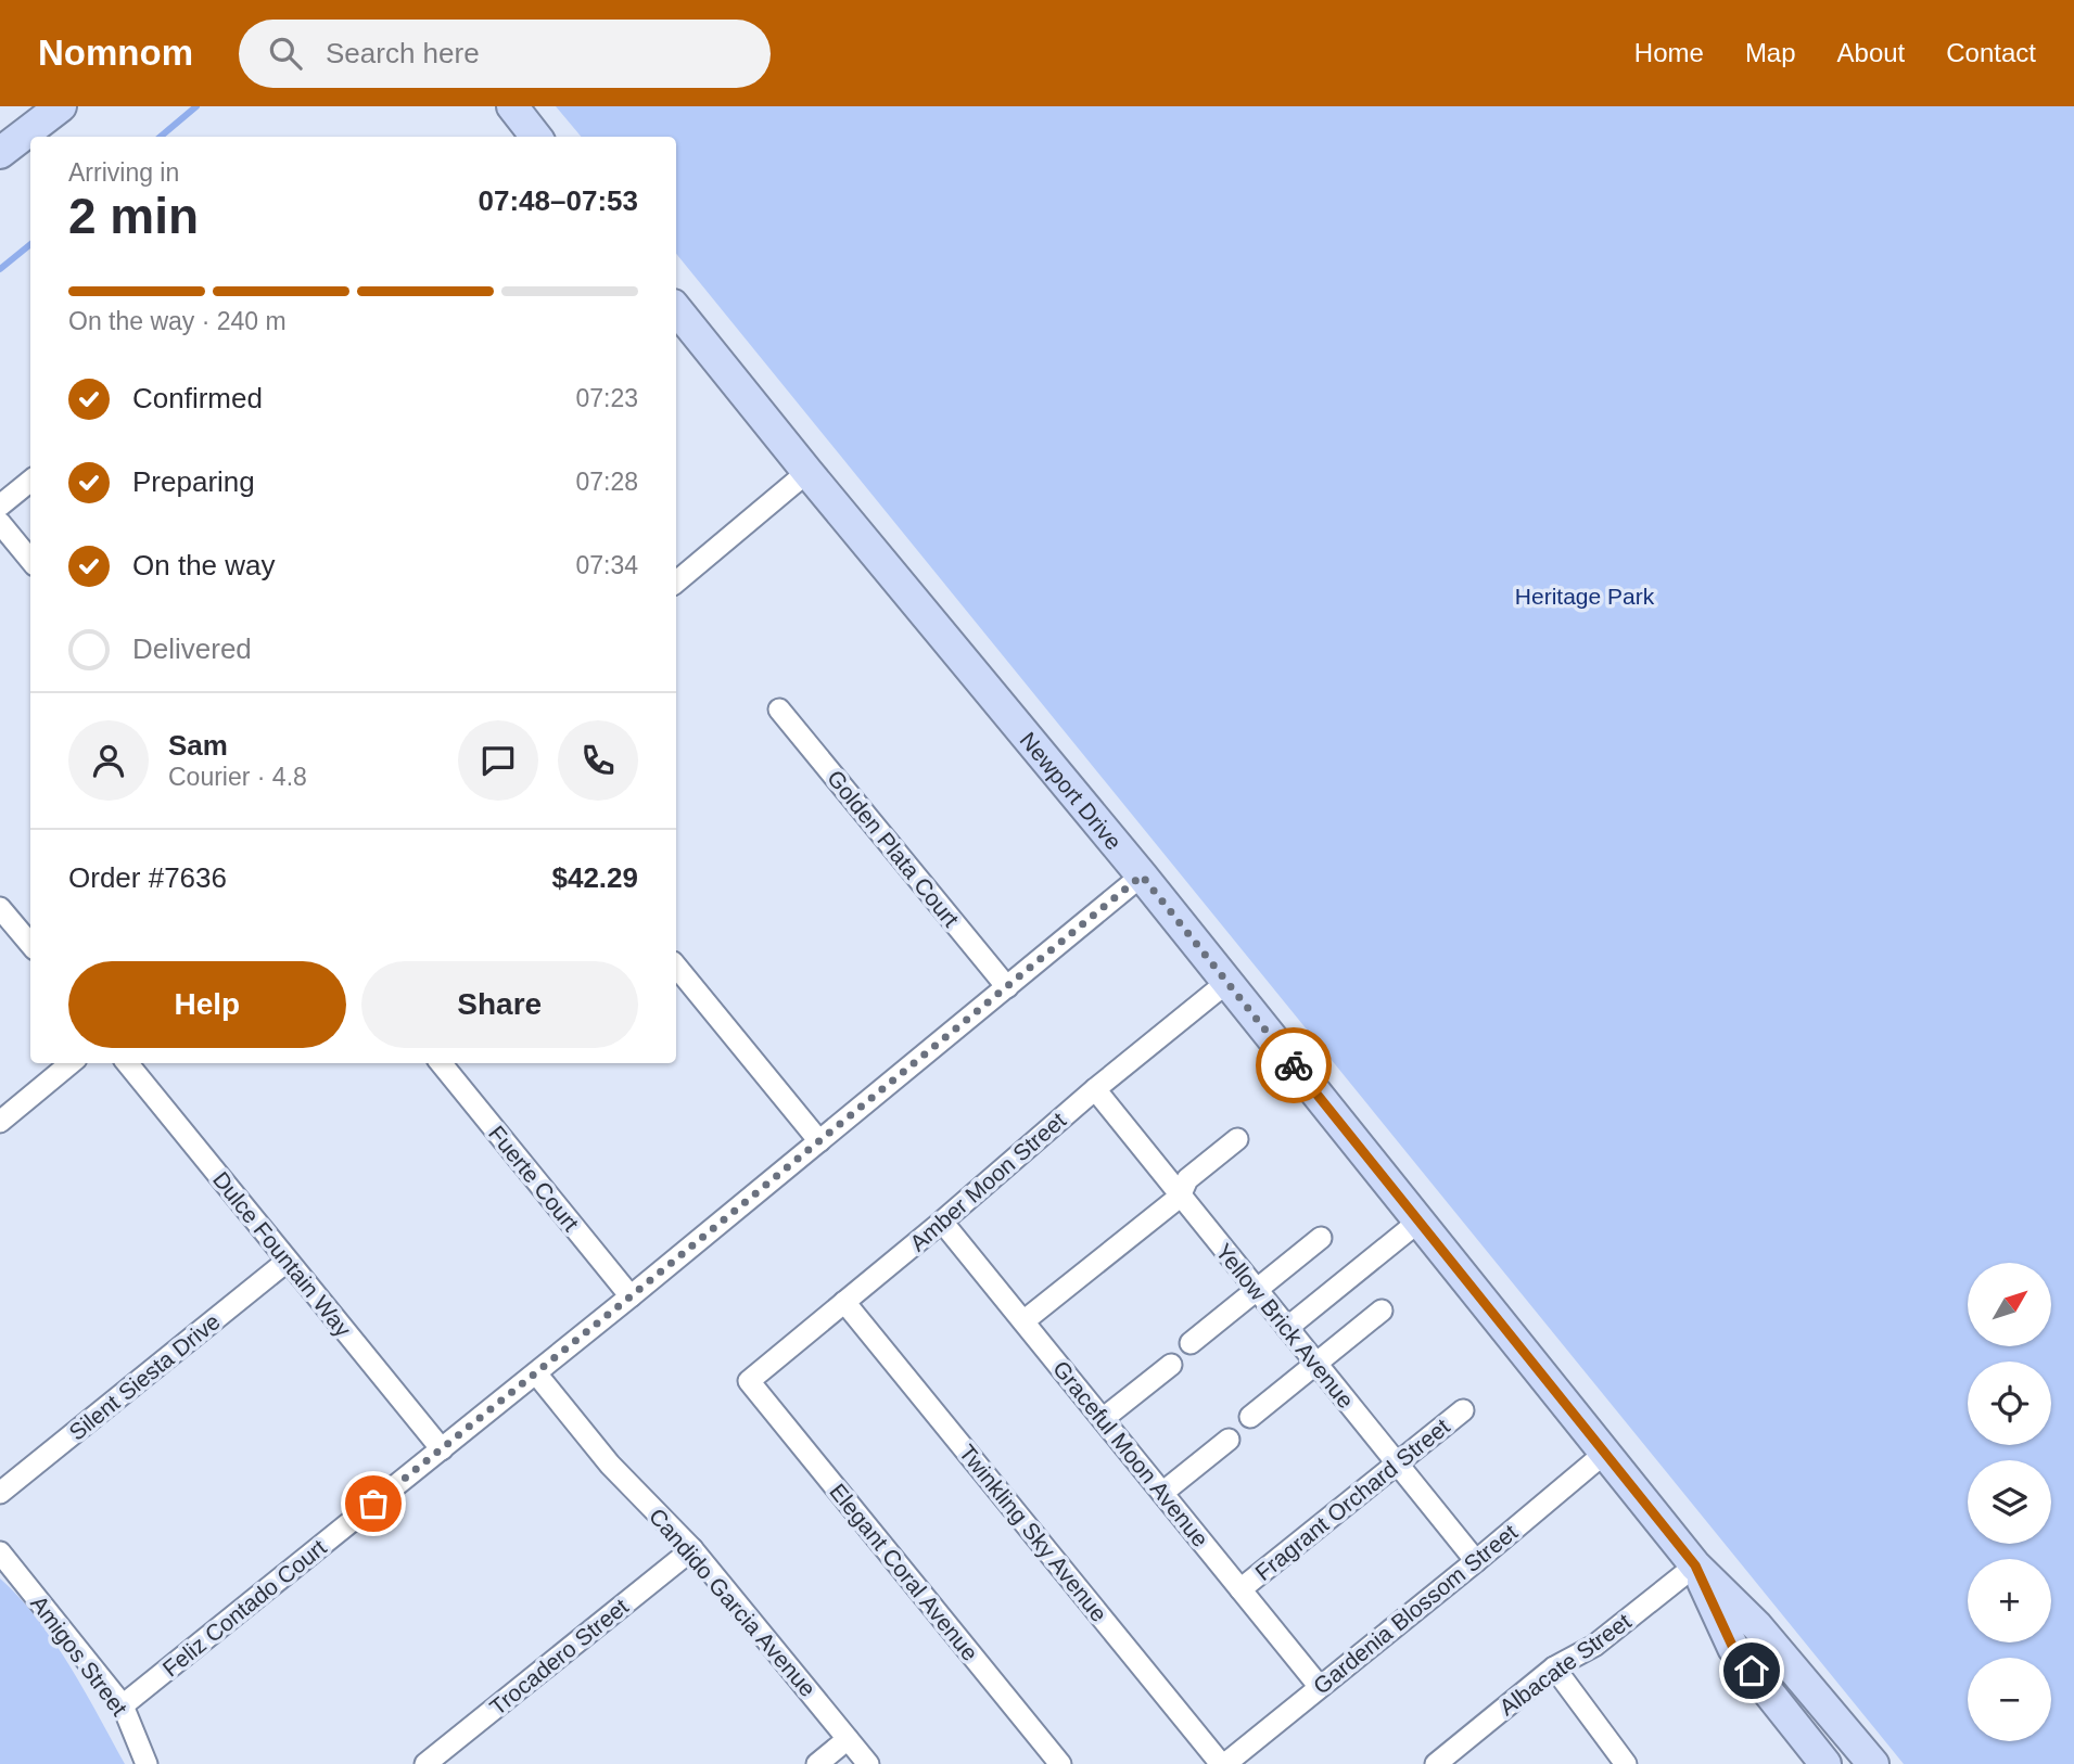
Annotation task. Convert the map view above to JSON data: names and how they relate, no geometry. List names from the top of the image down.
{
  "streets": {
    "street": [
      "Newport Drive",
      "Golden Plata Court",
      "Fuerte Court",
      "Amber Moon Street",
      "Dulce Fountain Way",
      "Yellow Brick Avenue",
      "Silent Siesta Drive",
      "Graceful Moon Avenue",
      "Fragrant Orchard Street",
      "Twinkling Sky Avenue",
      "Elegant Coral Avenue",
      "Candido Garcia Avenue",
      "Feliz Contado Court",
      "Gardenia Blossom Street",
      "Amigos Street",
      "Trocadero Street",
      "Albacate Street"
    ]
  },
  "crossings": [
    ["Newport Drive", "Amber Moon Street"],
    ["Newport Drive", "Feliz Contado Court"],
    ["Newport Drive", "Gardenia Blossom Street"],
    ["Newport Drive", "Albacate Street"],
    ["Golden Plata Court", "Feliz Contado Court"],
    ["Fuerte Court", "Feliz Contado Court"],
    ["Amber Moon Street", "Yellow Brick Avenue"],
    ["Amber Moon Street", "Graceful Moon Avenue"],
    ["Amber Moon Street", "Twinkling Sky Avenue"],
    ["Amber Moon Street", "Elegant Coral Avenue"],
    ["Dulce Fountain Way", "Silent Siesta Drive"],
    ["Dulce Fountain Way", "Feliz Contado Court"],
    ["Yellow Brick Avenue", "Fragrant Orchard Street"],
    ["Yellow Brick Avenue", "Gardenia Blossom Street"],
    ["Graceful Moon Avenue", "Fragrant Orchard Street"],
    ["Graceful Moon Avenue", "Gardenia Blossom Street"],
    ["Twinkling Sky Avenue", "Gardenia Blossom Street"],
    ["Candido Garcia Avenue", "Feliz Contado Court"],
    ["Candido Garcia Avenue", "Trocadero Street"],
    ["Feliz Contado Court", "Amigos Street"]
  ],
  "parks": ["Heritage Park"],
  "north": "top right",
  "page": {
    "header": "Nomnom",
    "search": "Search here",
    "nav": [
      "Home",
      "Map",
      "About",
      "Contact"
    ],
    "heading": ["2 min", "Arriving in", "07:48–07:53"],
    "panel": [
      "Sam",
      "Courier · 4.8",
      "Order #7636",
      "$42.29"
    ],
    "bar": "On the way · 240 m",
    "list": [
      ["Confirmed", "07:23"],
      ["Preparing", "07:28"],
      ["On the way", "07:34"],
      "Delivered"
    ],
    "buttons": ["Help", "Share"],
    "map_buttons": ["+", "−"]
  }
}
